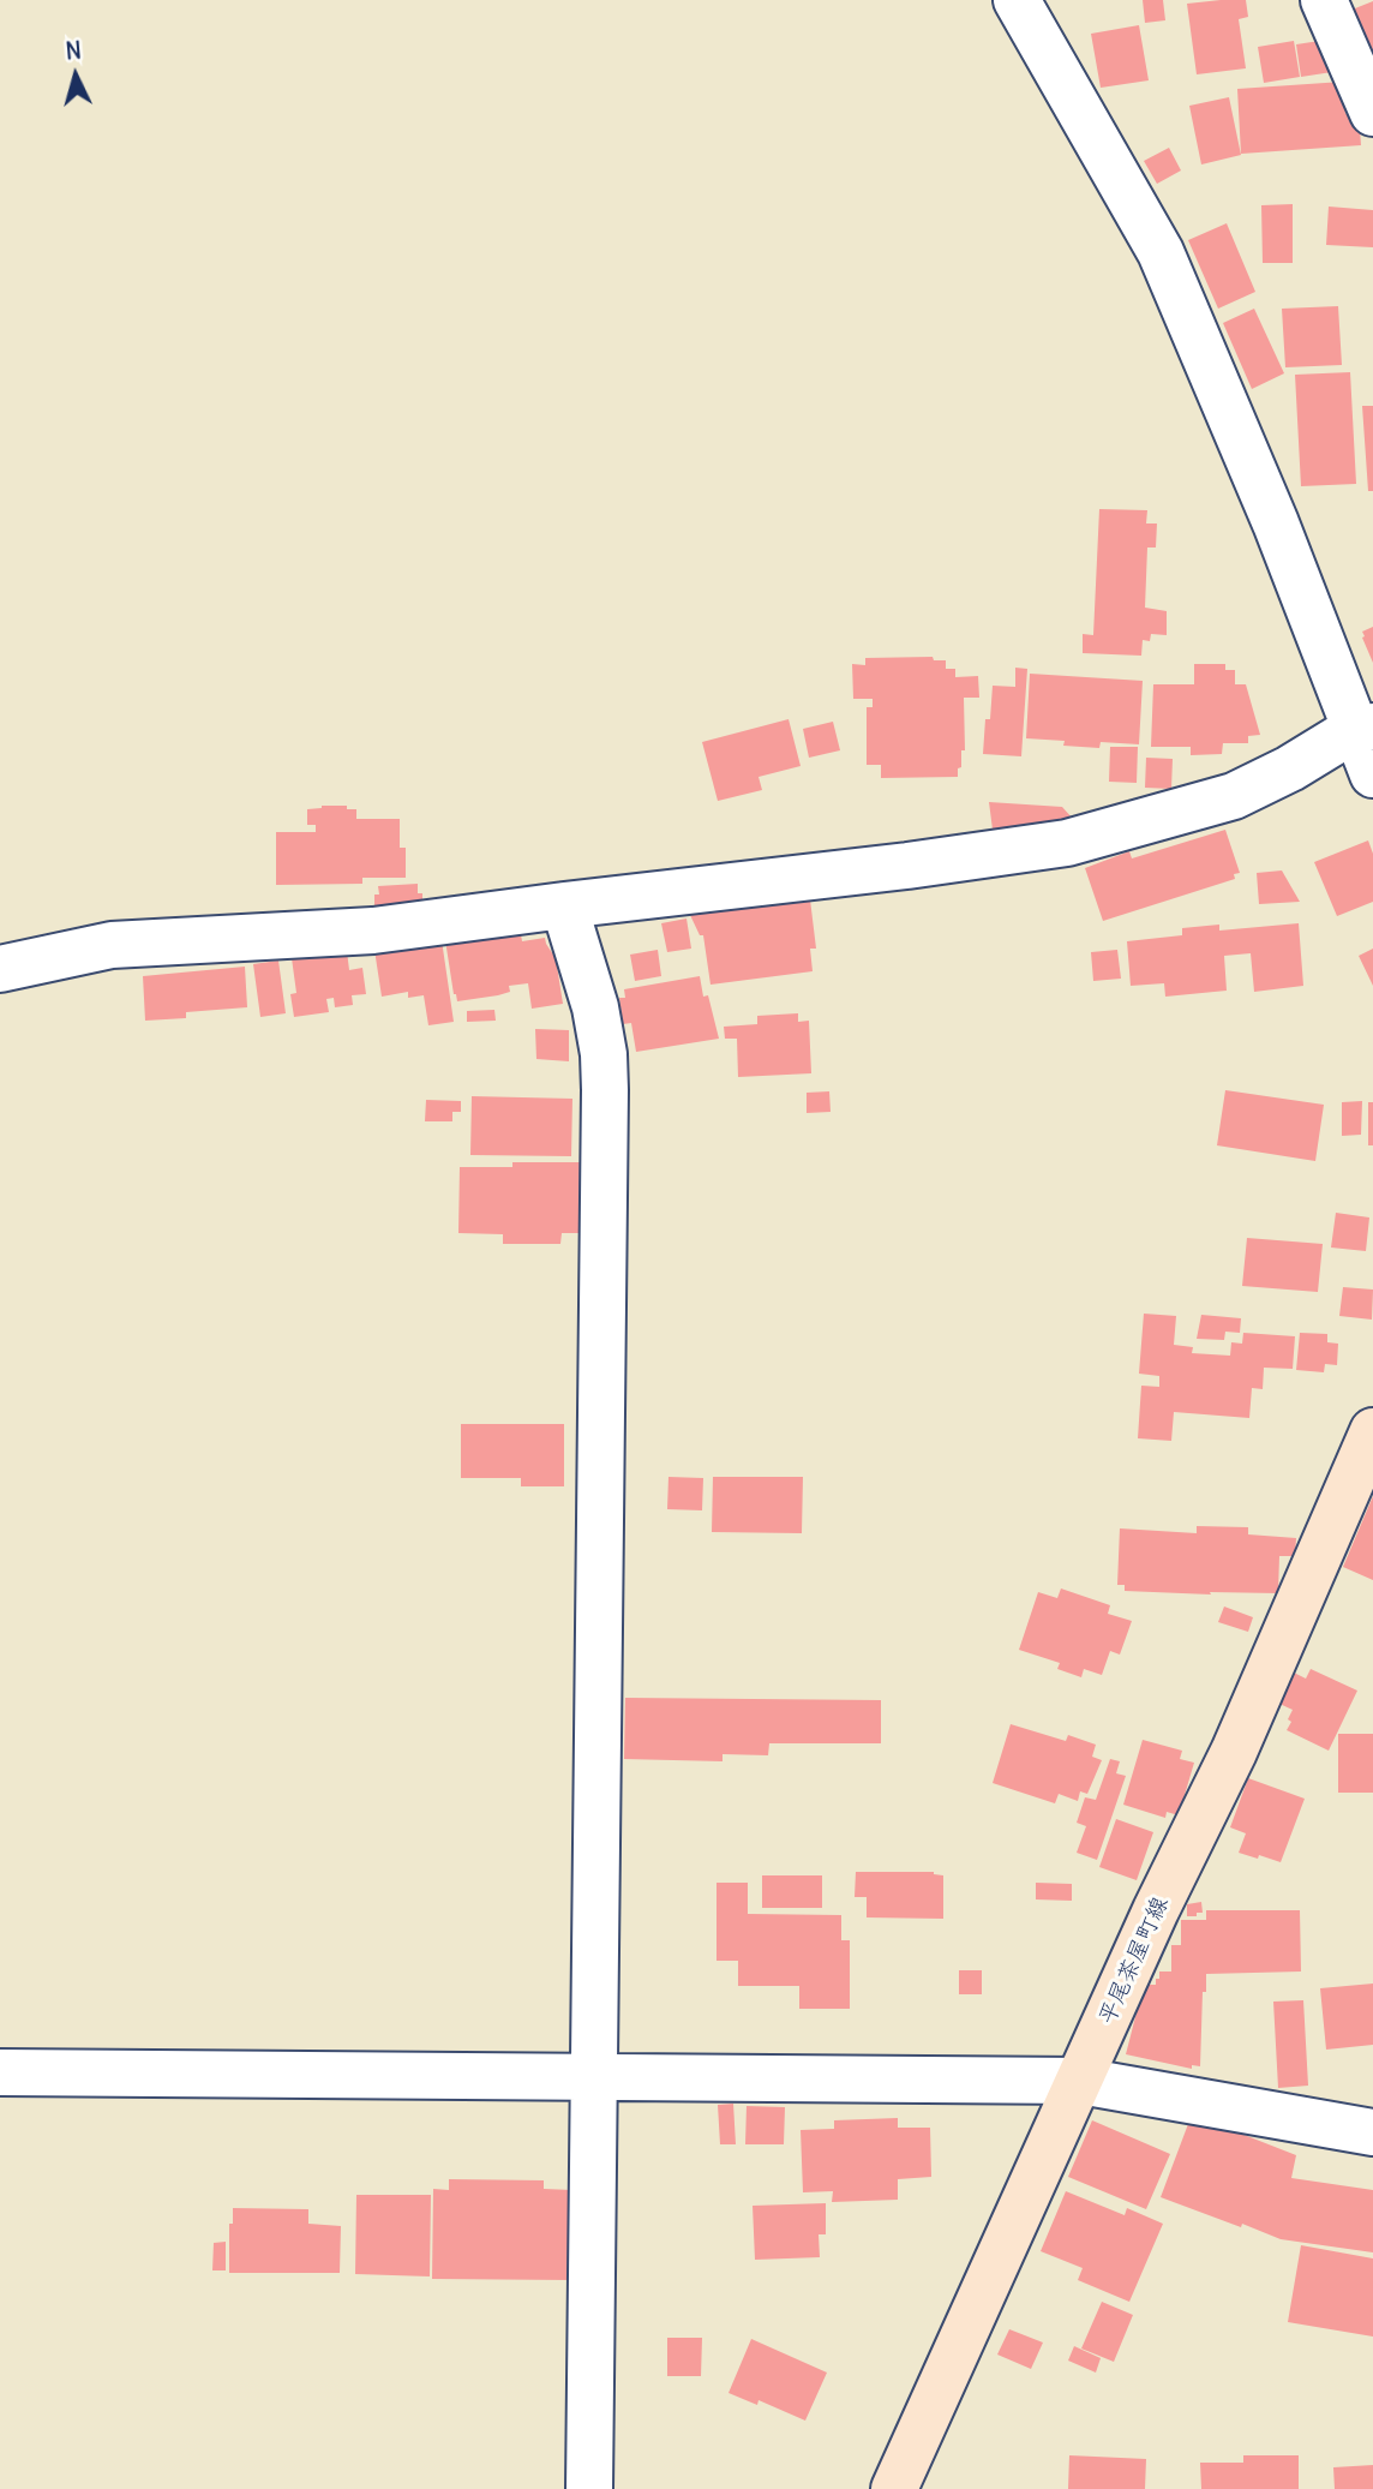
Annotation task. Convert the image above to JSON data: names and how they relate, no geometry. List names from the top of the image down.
{
  "streets": {
    "main road": ["平尾茶屋町線"]
  },
  "north": "top"
}
